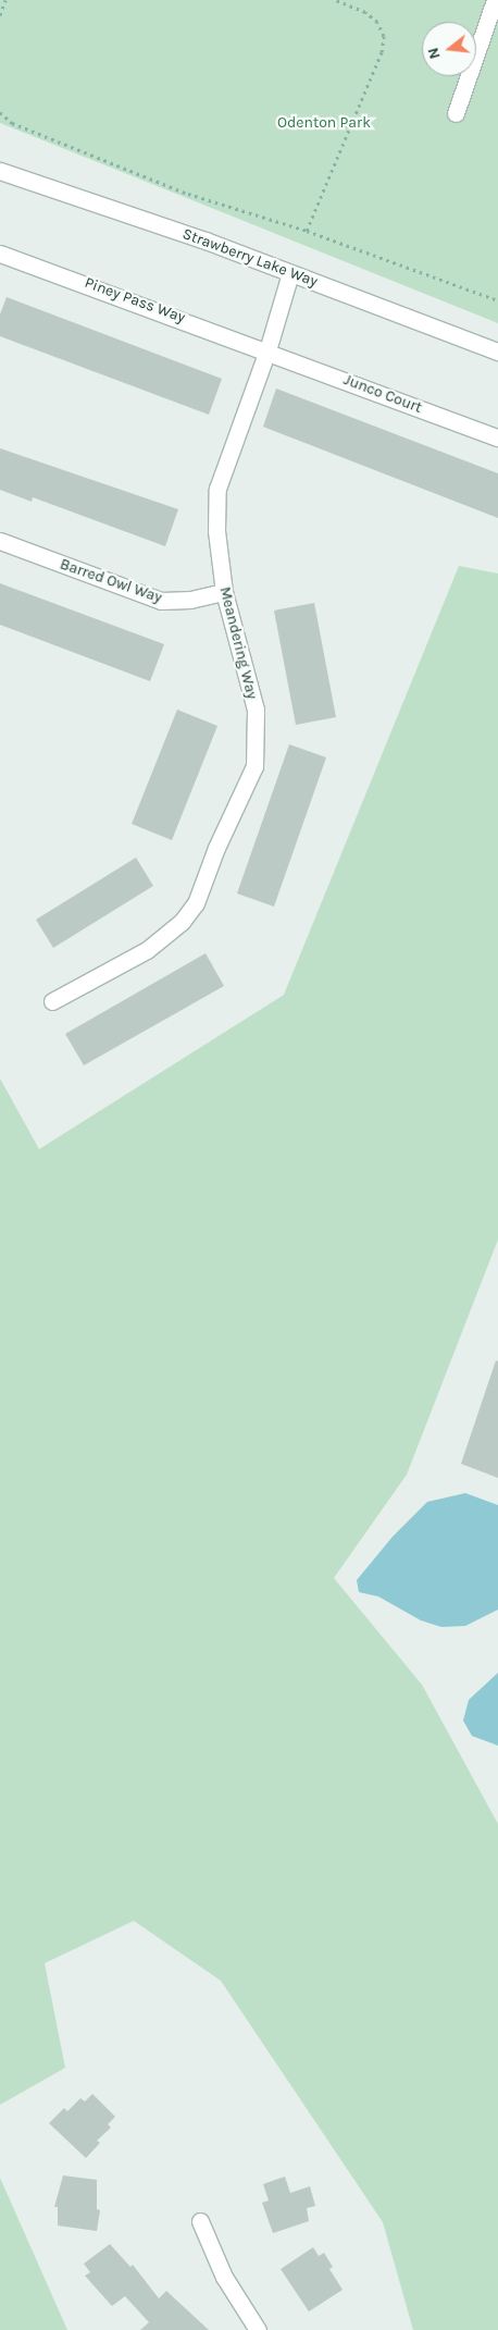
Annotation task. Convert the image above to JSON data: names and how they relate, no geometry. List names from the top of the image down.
{
  "streets": {
    "street": [
      "Strawberry Lake Way",
      "Piney Pass Way",
      "Junco Court",
      "Barred Owl Way",
      "Meandering Way"
    ]
  },
  "crossings": [
    ["Strawberry Lake Way", "Meandering Way"],
    ["Piney Pass Way", "Junco Court"],
    ["Piney Pass Way", "Meandering Way"],
    ["Junco Court", "Meandering Way"],
    ["Barred Owl Way", "Meandering Way"]
  ],
  "parks": ["Odenton Park"],
  "north": "left"
}
